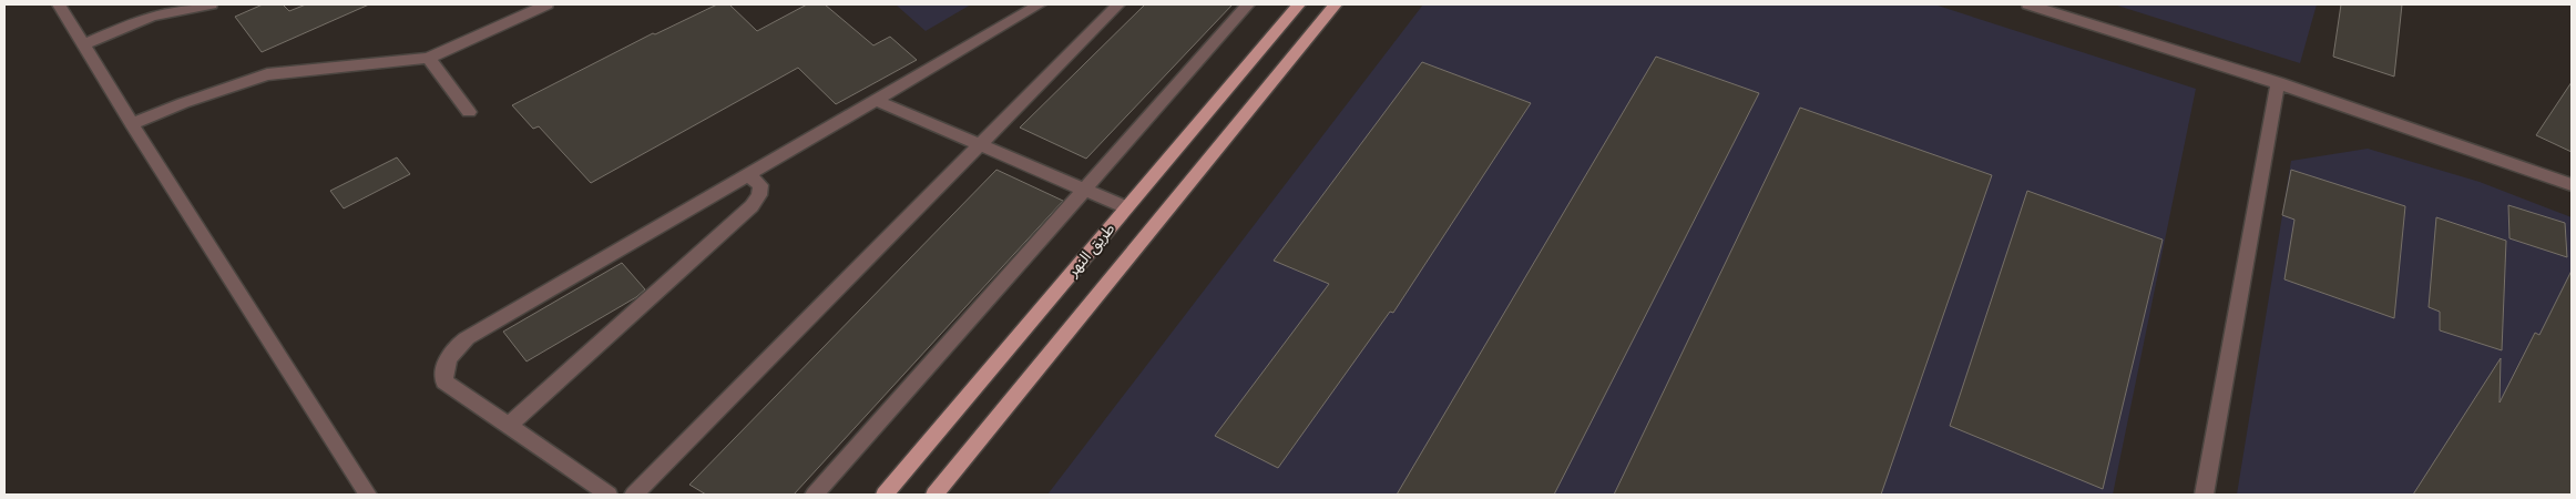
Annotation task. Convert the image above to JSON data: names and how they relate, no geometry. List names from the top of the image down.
{
  "streets": {
    "main road": ["طريق النهر"]
  }
}
